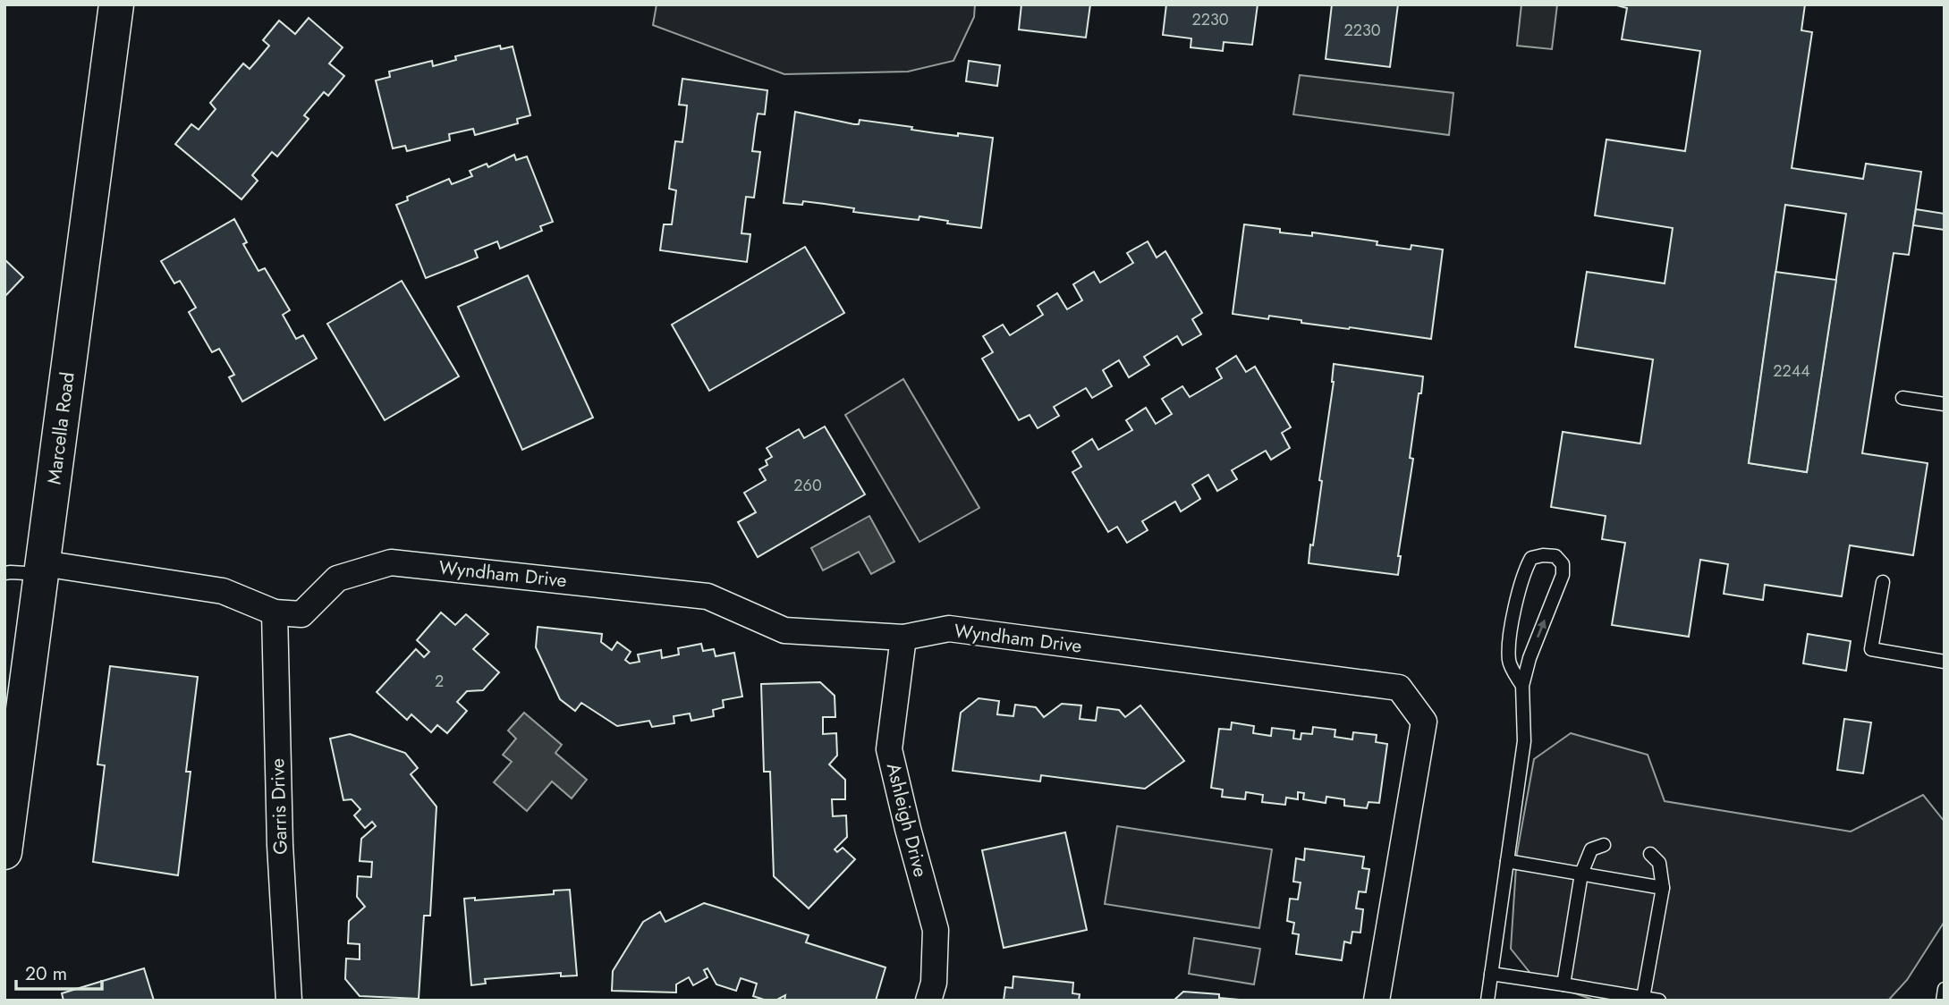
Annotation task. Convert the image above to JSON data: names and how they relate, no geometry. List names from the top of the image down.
{
  "streets": {
    "street": [
      "Marcella Road",
      "Wyndham Drive",
      "Garris Drive",
      "Ashleigh Drive"
    ]
  },
  "crossings": [
    ["Marcella Road", "Wyndham Drive"],
    ["Wyndham Drive", "Garris Drive"],
    ["Wyndham Drive", "Ashleigh Drive"]
  ],
  "house_numbers": [
    "2230",
    "2230",
    "2244",
    "260",
    "2"
  ],
  "scale_bar": "20 m"
}
